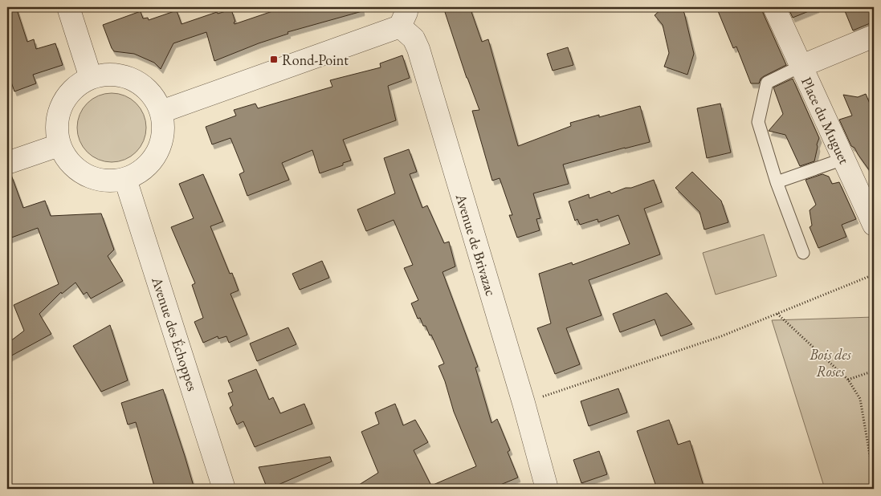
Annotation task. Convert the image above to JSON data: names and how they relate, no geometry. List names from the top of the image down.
{
  "streets": {
    "street": ["Place du Muguet", "Avenue de Brivazac", "Avenue des Échoppes"]
  },
  "parks": ["Bois des Roses"],
  "places": {
    "transit": ["Rond-Point"]
  }
}
